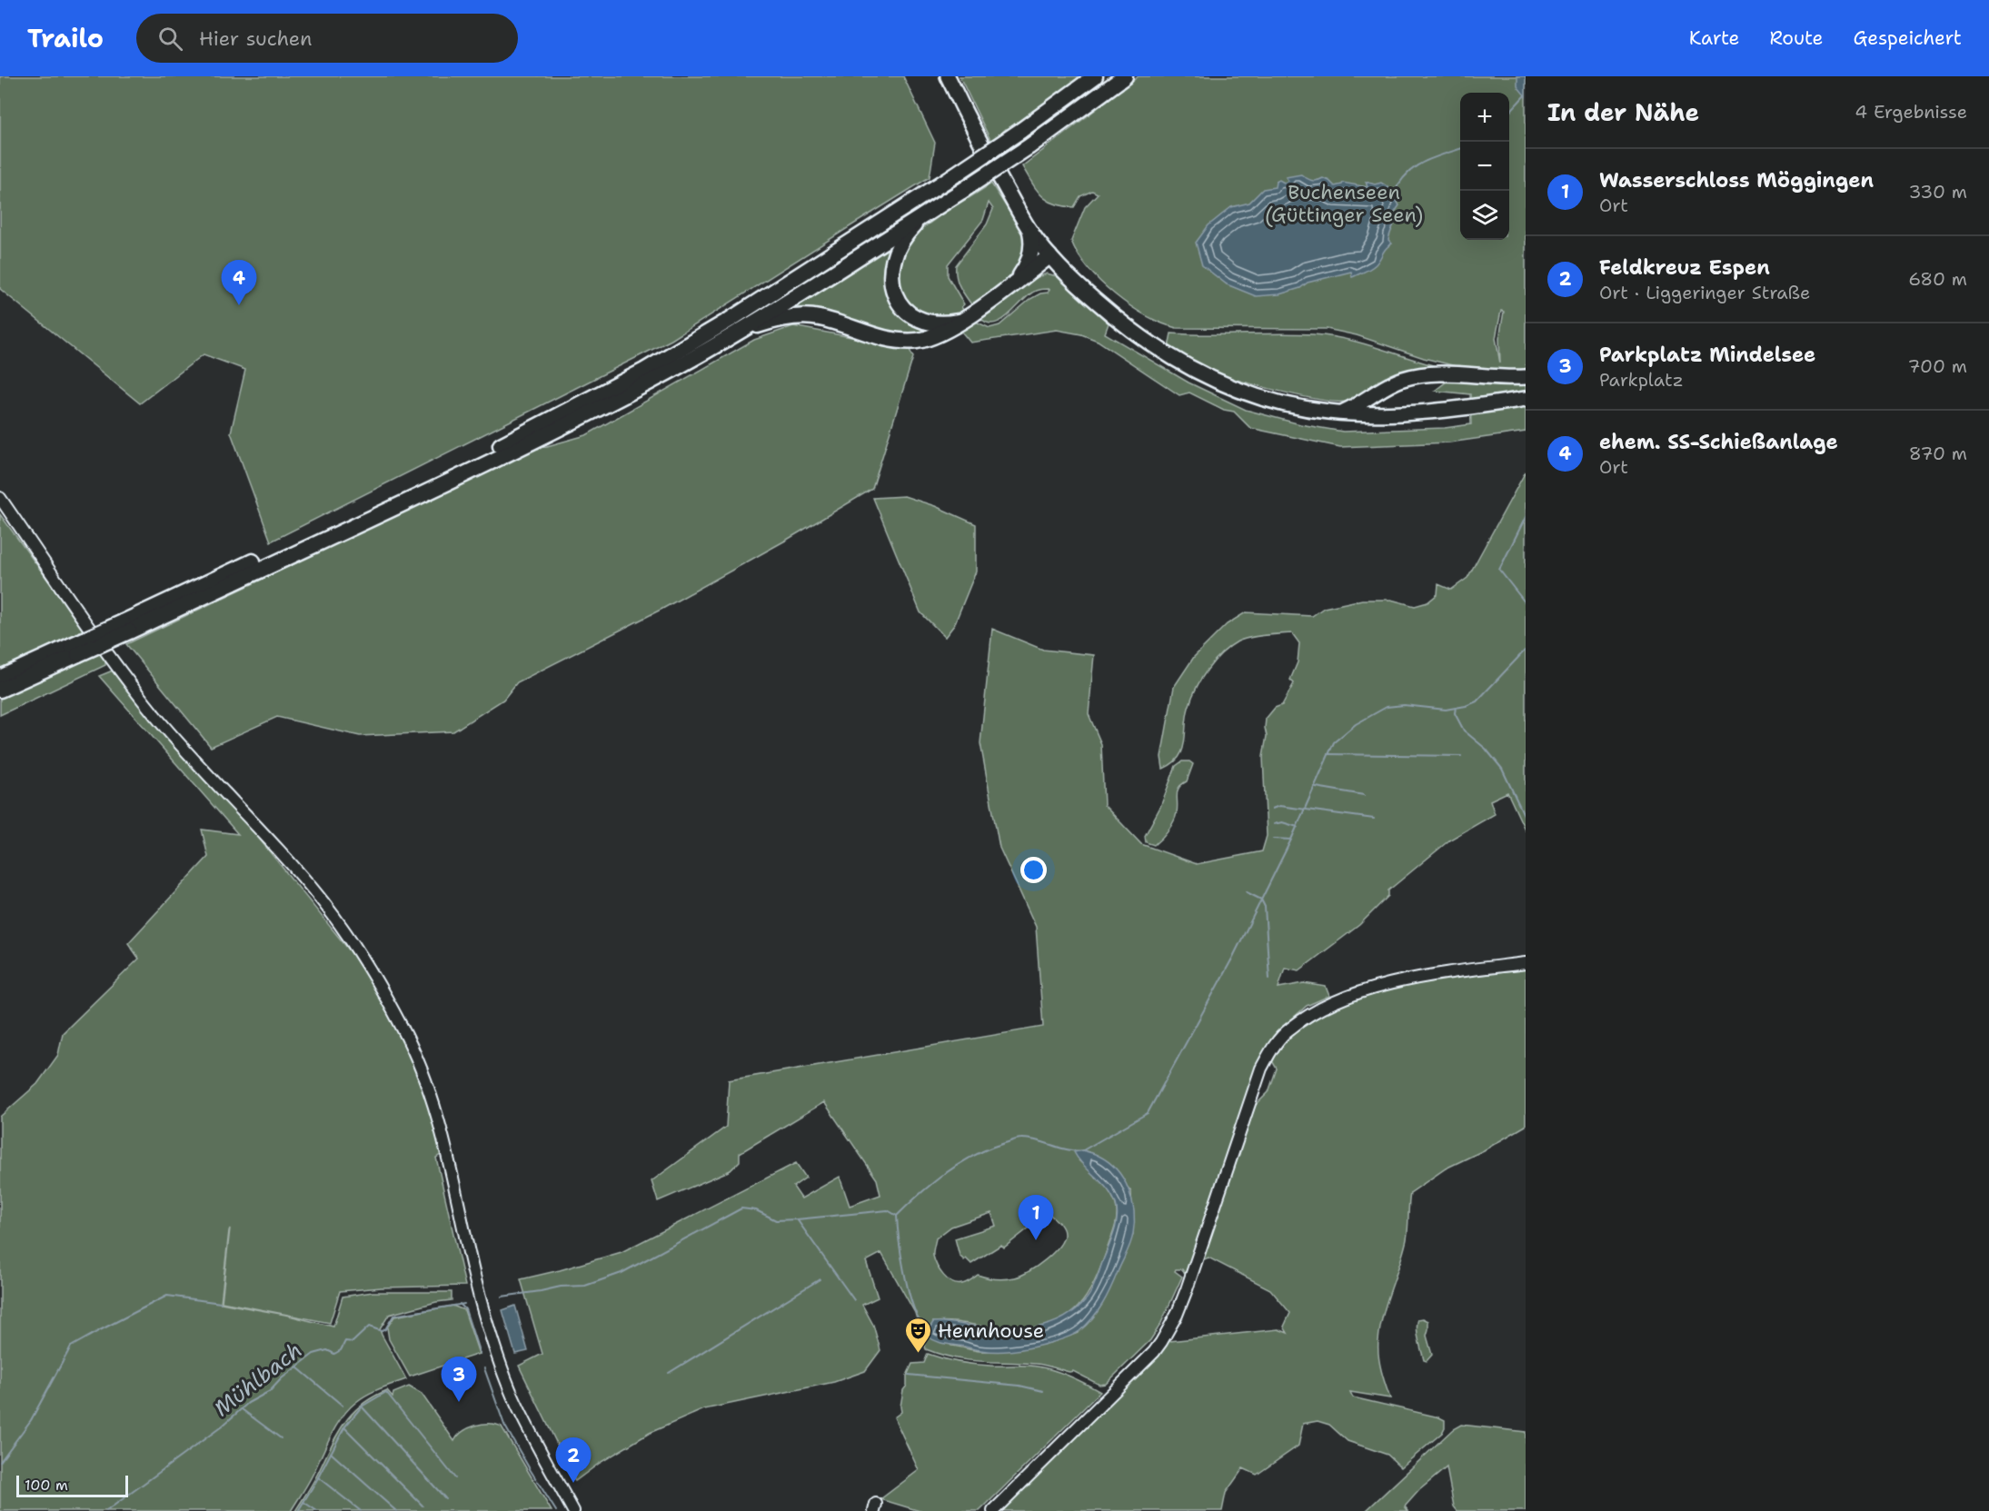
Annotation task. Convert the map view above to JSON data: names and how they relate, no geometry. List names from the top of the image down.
{
  "water": ["Mühlbach"],
  "parks": ["Buchenseen (Güttinger Seen)"],
  "places": {
    "theatre": ["Hennhouse"]
  },
  "scale_bar": "100 m",
  "page": {
    "header": "Trailo",
    "search": "Hier suchen",
    "nav": ["Karte", "Route", "Gespeichert"],
    "heading": ["In der Nähe", "4 Ergebnisse"],
    "map_buttons": ["+", "−"],
    "list": [
      {
        "mark": "1",
        "name": "Wasserschloss Möggingen",
        "note": "Ort",
        "value": "330 m"
      },
      {
        "mark": "2",
        "name": "Feldkreuz Espen",
        "note": "Ort · Liggeringer Straße",
        "value": "680 m"
      },
      {
        "mark": "3",
        "name": "Parkplatz Mindelsee",
        "note": "Parkplatz",
        "value": "700 m"
      },
      {
        "mark": "4",
        "name": "ehem. SS-Schießanlage",
        "note": "Ort",
        "value": "870 m"
      }
    ],
    "pins": [
      "4",
      "1",
      "3",
      "2"
    ],
    "scale": "100 m"
  }
}
